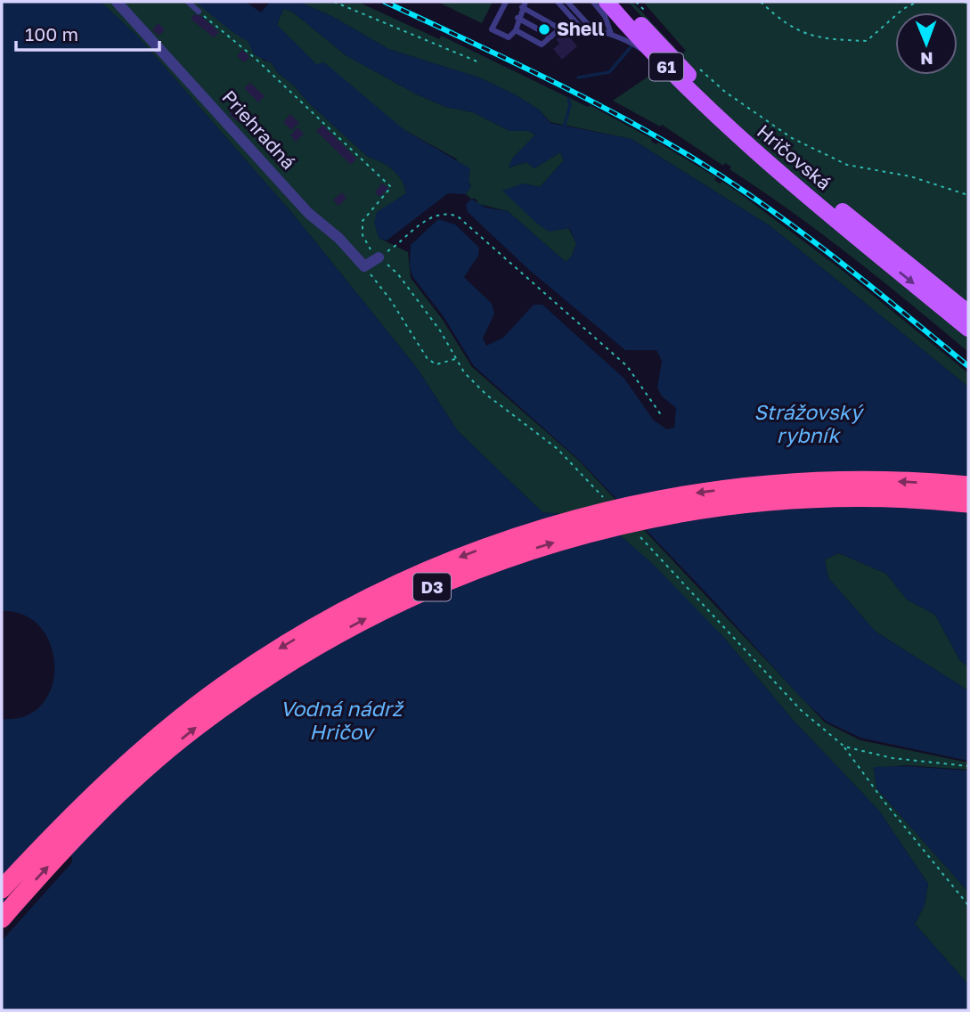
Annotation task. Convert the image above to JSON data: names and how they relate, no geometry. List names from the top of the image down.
{
  "streets": {
    "highway": ["D3"],
    "main road": ["61", "Hričovská"],
    "street": ["Priehradná"]
  },
  "water": ["Strážovský rybník", "Vodná nádrž Hričov"],
  "places": ["Shell"],
  "scale_bar": "100 m",
  "north": "bottom"
}
